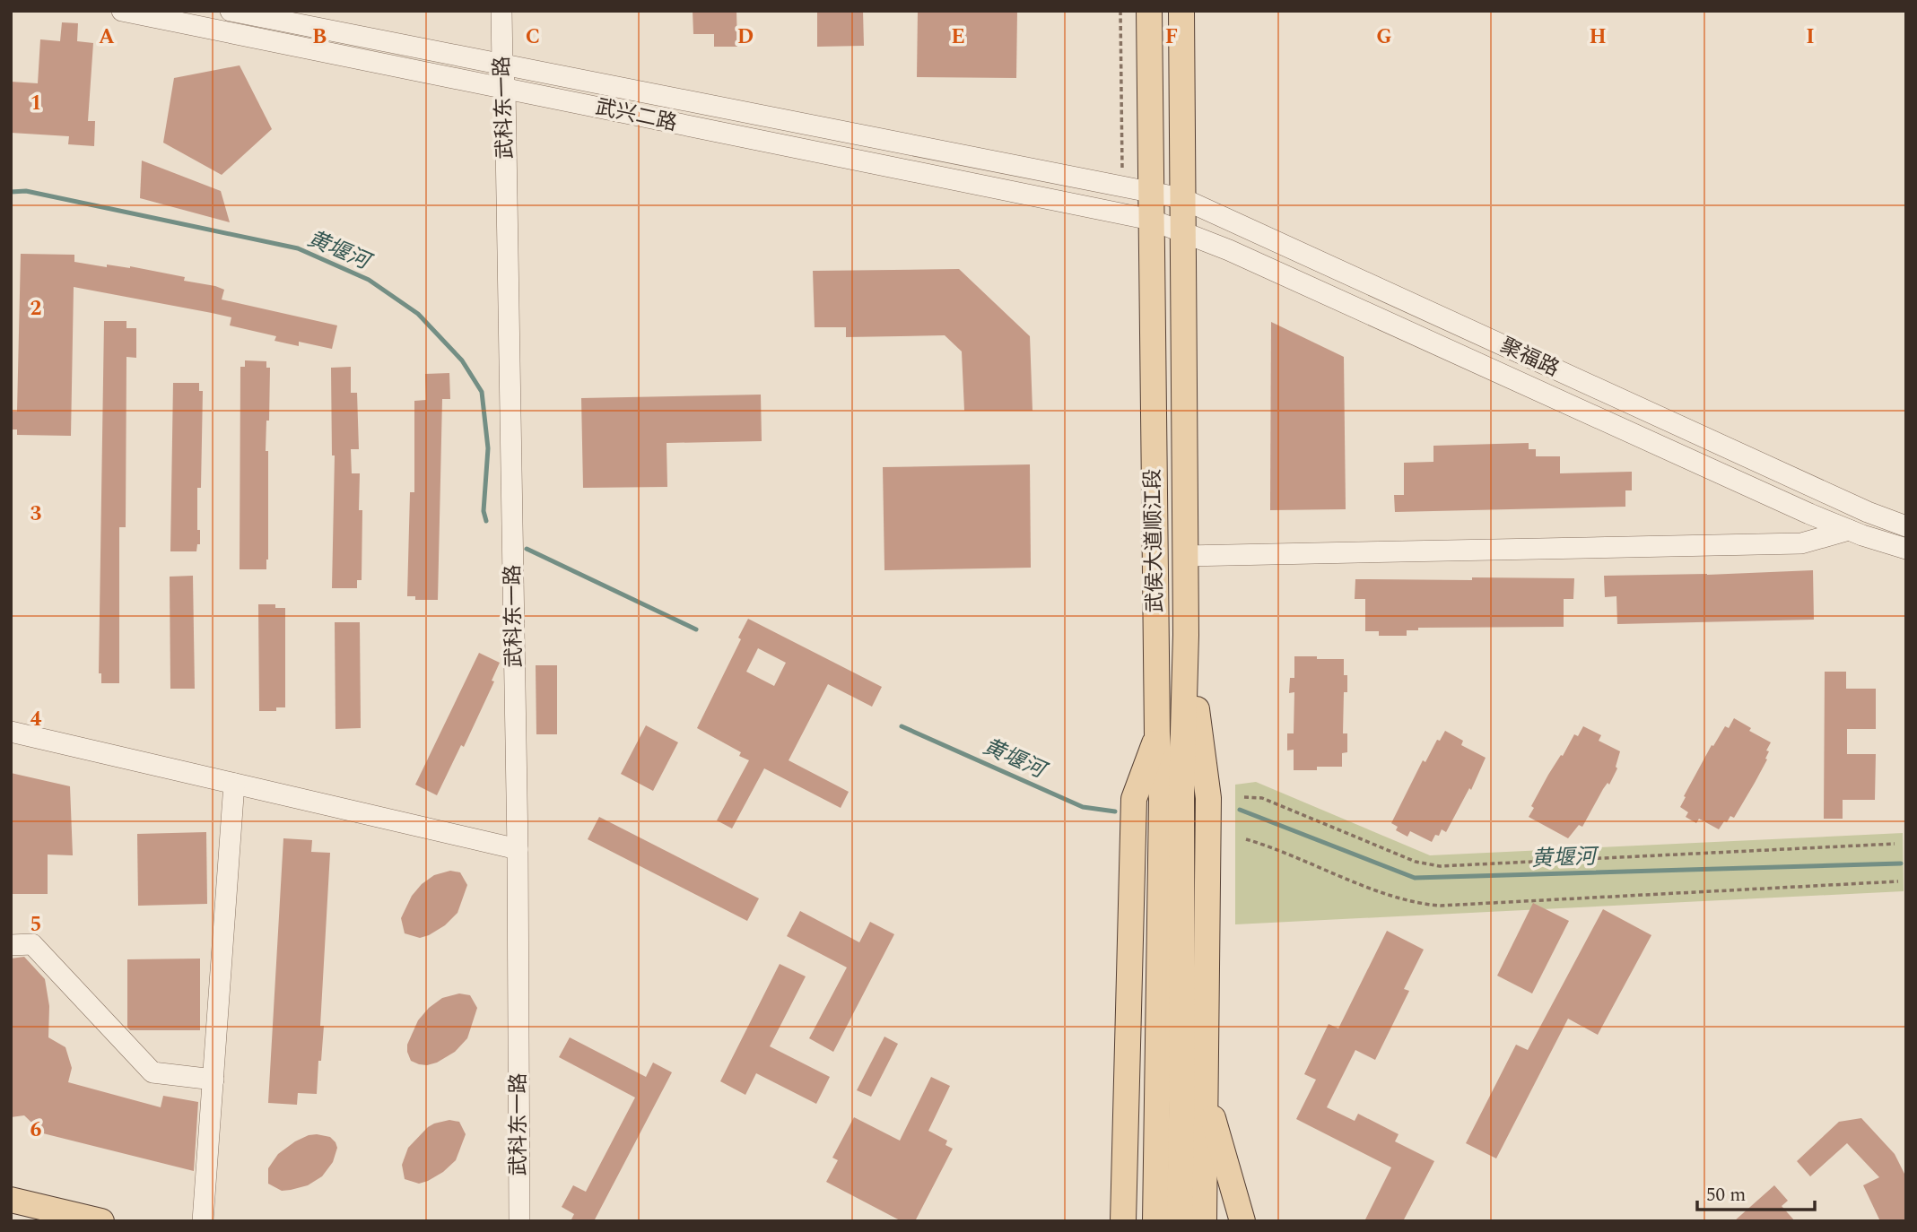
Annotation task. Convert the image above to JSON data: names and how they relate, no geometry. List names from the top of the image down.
{
  "streets": {
    "main road": ["武侯大道顺江段"],
    "street": ["武科东一路", "武兴二路", "聚福路"]
  },
  "crossings": [
    ["武科东一路", "武兴二路"],
    ["武科东一路", "聚福路"],
    ["武兴二路", "武侯大道顺江段"],
    ["聚福路", "武侯大道顺江段"]
  ],
  "water": ["黄堰河"],
  "scale_bar": "50 m",
  "grid": {
    "columns": [
      "A",
      "B",
      "C",
      "D",
      "E",
      "F",
      "G",
      "H",
      "I"
    ],
    "rows": [
      "1",
      "2",
      "3",
      "4",
      "5",
      "6"
    ]
  }
}
